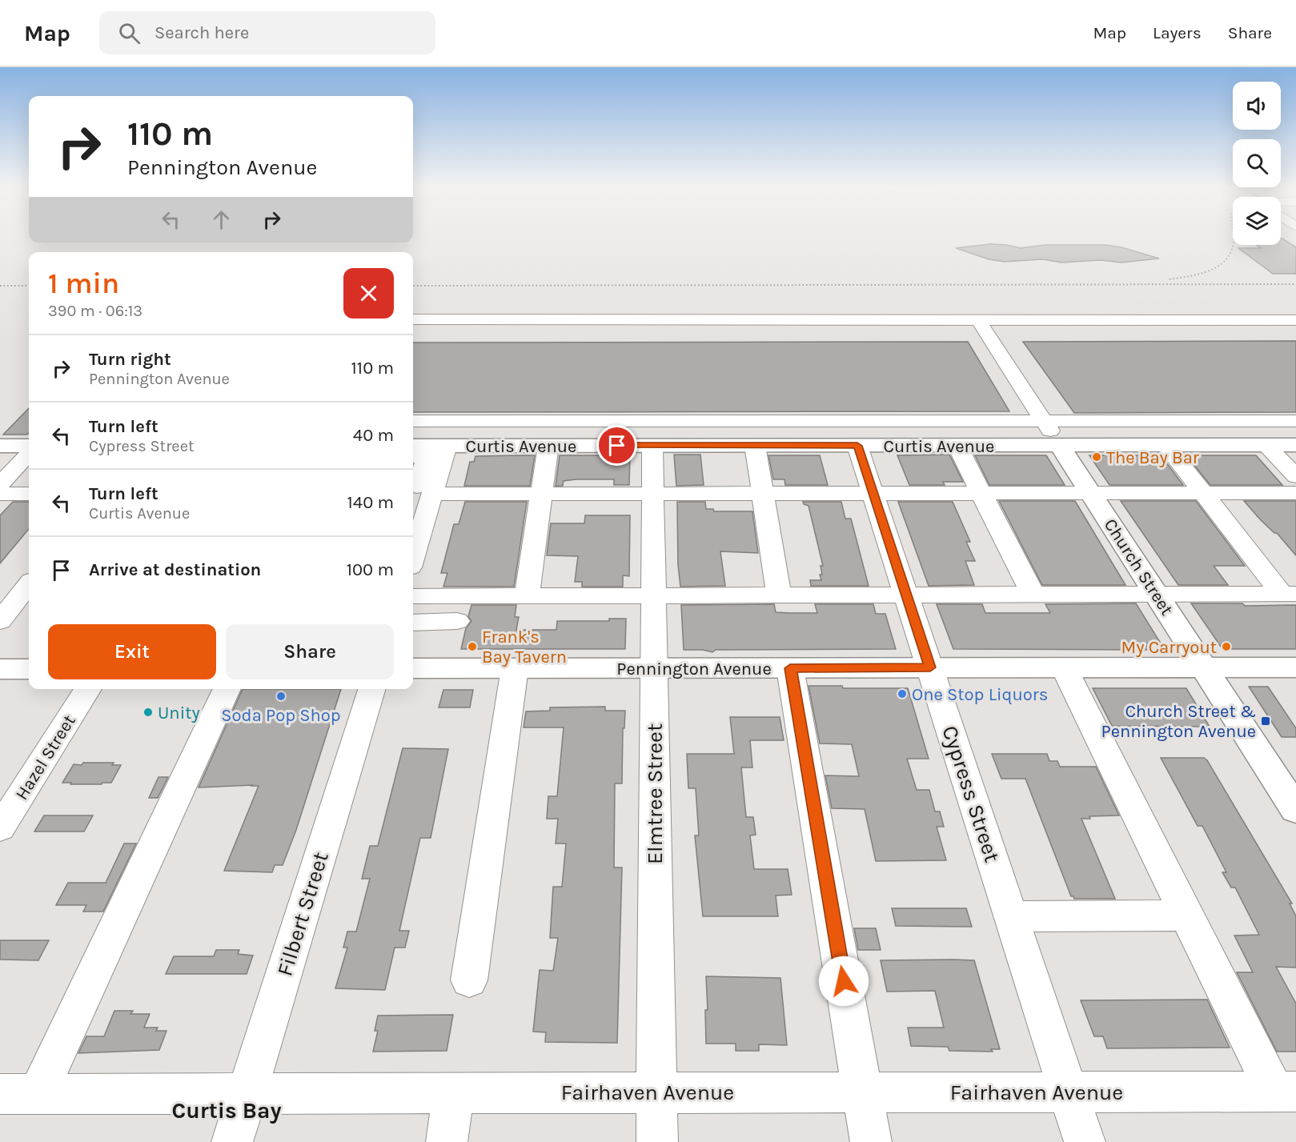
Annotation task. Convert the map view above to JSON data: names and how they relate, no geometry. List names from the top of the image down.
{
  "streets": {
    "main road": ["Curtis Avenue", "Church Street", "Pennington Avenue"],
    "street": [
      "Hazel Street",
      "Elmtree Street",
      "Cypress Street",
      "Filbert Street",
      "Fairhaven Avenue"
    ]
  },
  "crossings": [
    ["Curtis Avenue", "Church Street"],
    ["Curtis Avenue", "Elmtree Street"],
    ["Curtis Avenue", "Cypress Street"],
    ["Church Street", "Pennington Avenue"],
    ["Pennington Avenue", "Elmtree Street"],
    ["Pennington Avenue", "Cypress Street"],
    ["Elmtree Street", "Fairhaven Avenue"],
    ["Cypress Street", "Fairhaven Avenue"],
    ["Filbert Street", "Fairhaven Avenue"]
  ],
  "districts": ["Curtis Bay"],
  "places": {
    "other": [
      "The Bay Bar",
      "Frank's Bay Tavern",
      "My Carryout",
      "One Stop Liquors",
      "Soda Pop Shop",
      "Unity"
    ],
    "transit": ["Church Street & Pennington Avenue"]
  },
  "page": {
    "header": "Map",
    "search": "Search here",
    "nav": ["Map", "Layers", "Share"],
    "turn": ["110 m", "Pennington Avenue"],
    "heading": ["1 min", "390 m · 06:13"],
    "list": [
      {
        "name": "Turn right",
        "note": "Pennington Avenue",
        "value": "110 m"
      },
      {
        "name": "Turn left",
        "note": "Cypress Street",
        "value": "40 m"
      },
      {
        "name": "Turn left",
        "note": "Curtis Avenue",
        "value": "140 m"
      },
      {
        "name": "Arrive at destination",
        "value": "100 m"
      }
    ],
    "buttons": ["Exit", "Share"]
  }
}
